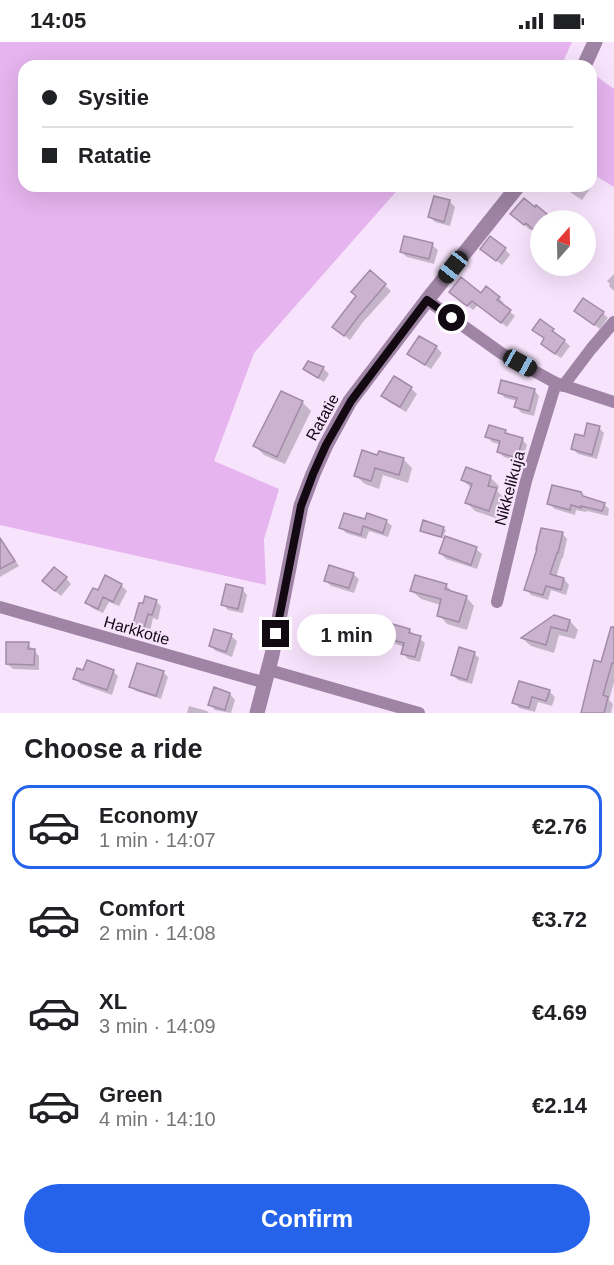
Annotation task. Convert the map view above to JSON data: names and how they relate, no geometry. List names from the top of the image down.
{
  "streets": {
    "street": ["Ratatie", "Nikkelikuja", "Harkkotie"]
  },
  "crossings": [
    ["Ratatie", "Harkkotie"]
  ],
  "north": "top",
  "page": {
    "status": "14:05",
    "banner": ["Sysitie", "Ratatie"],
    "bubble": "1 min",
    "heading": "Choose a ride",
    "list": [
      {
        "name": "Economy",
        "note": "1 min · 14:07",
        "value": "€2.76"
      },
      {
        "name": "Comfort",
        "note": "2 min · 14:08",
        "value": "€3.72"
      },
      {
        "name": "XL",
        "note": "3 min · 14:09",
        "value": "€4.69"
      },
      {
        "name": "Green",
        "note": "4 min · 14:10",
        "value": "€2.14"
      }
    ],
    "buttons": "Confirm"
  }
}
